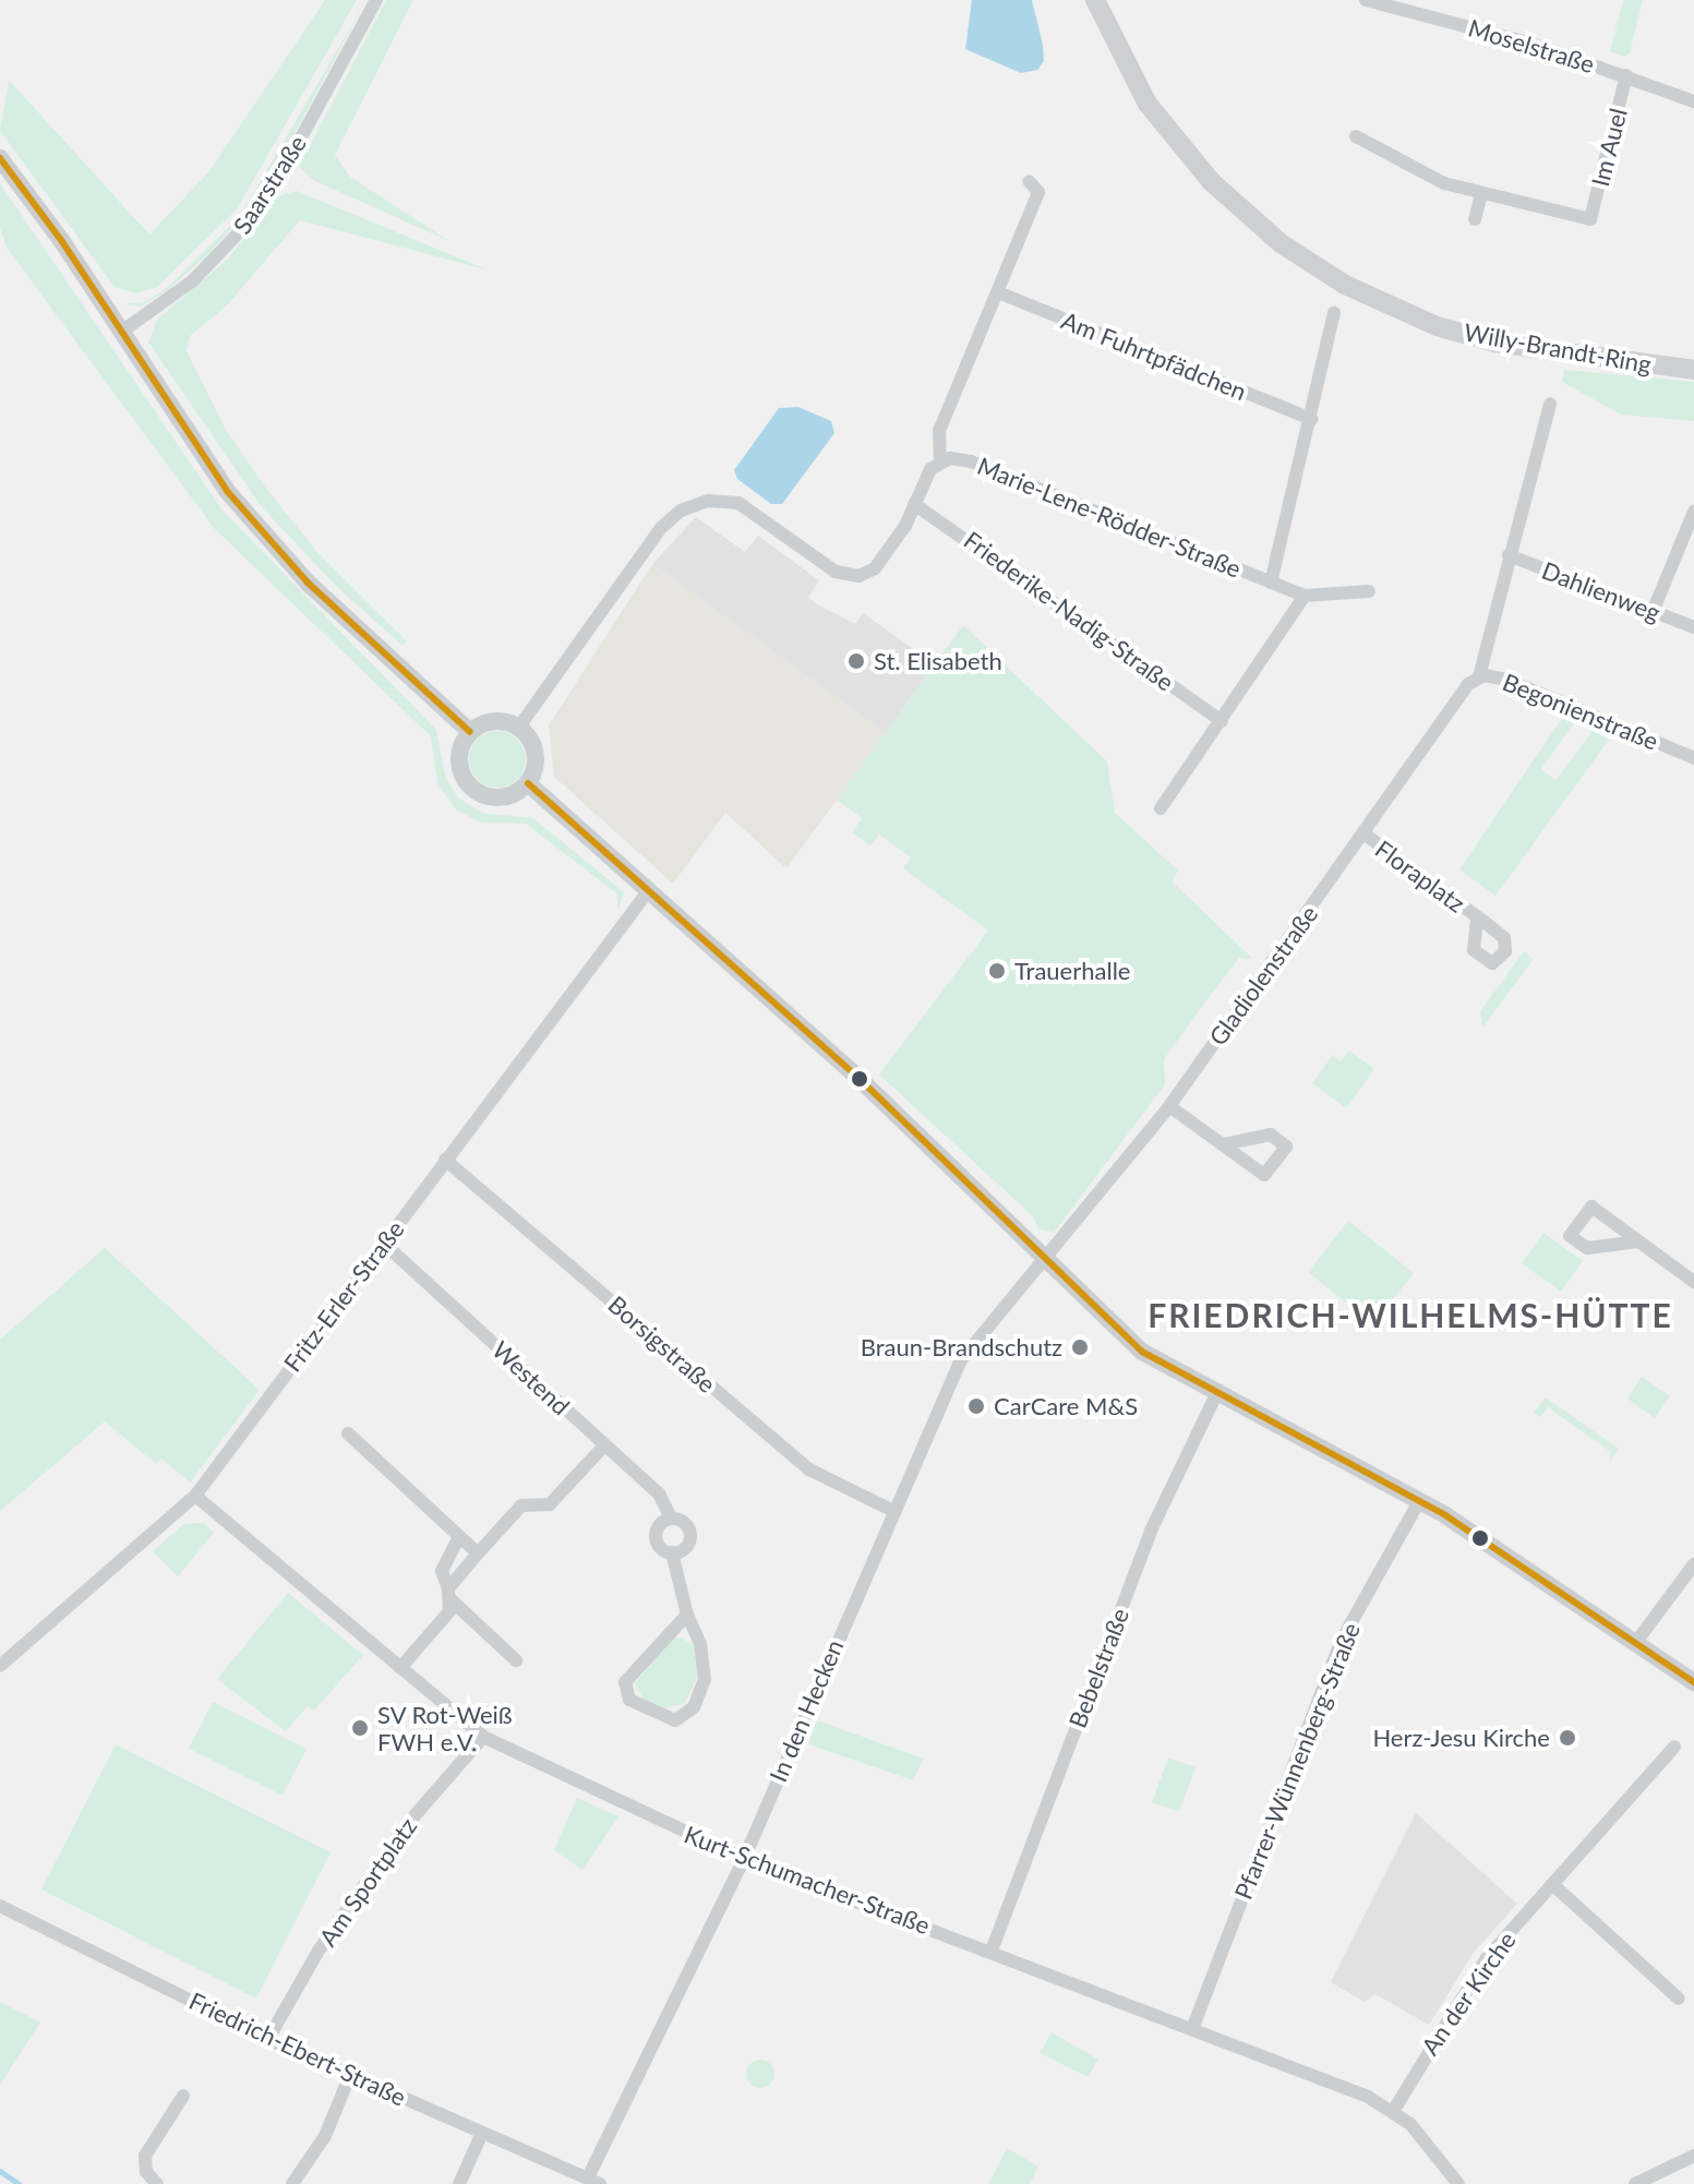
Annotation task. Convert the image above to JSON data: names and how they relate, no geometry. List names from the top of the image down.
{
  "streets": {
    "main road": ["Willy-Brandt-Ring"],
    "street": [
      "Moselstraße",
      "Im Auel",
      "Saarstraße",
      "Am Fuhrtpfädchen",
      "Marie-Lene-Rödder-Straße",
      "Dahlienweg",
      "Friederike-Nadig-Straße",
      "Begonienstraße",
      "Floraplatz",
      "Gladiolenstraße",
      "Fritz-Erler-Straße",
      "Borsigstraße",
      "Westend",
      "Bebelstraße",
      "In den Hecken",
      "Pfarrer-Wünnenberg-Straße",
      "Kurt-Schumacher-Straße",
      "Am Sportplatz",
      "An der Kirche",
      "Friedrich-Ebert-Straße"
    ]
  },
  "crossings": [
    ["Moselstraße", "Im Auel"],
    ["Dahlienweg", "Gladiolenstraße"],
    ["Begonienstraße", "Gladiolenstraße"],
    ["Floraplatz", "Gladiolenstraße"],
    ["Gladiolenstraße", "In den Hecken"],
    ["Fritz-Erler-Straße", "Borsigstraße"],
    ["Fritz-Erler-Straße", "Westend"],
    ["Fritz-Erler-Straße", "Kurt-Schumacher-Straße"],
    ["Borsigstraße", "In den Hecken"],
    ["Bebelstraße", "Kurt-Schumacher-Straße"],
    ["In den Hecken", "Kurt-Schumacher-Straße"],
    ["In den Hecken", "Friedrich-Ebert-Straße"],
    ["Pfarrer-Wünnenberg-Straße", "Kurt-Schumacher-Straße"],
    ["Kurt-Schumacher-Straße", "Am Sportplatz"],
    ["Kurt-Schumacher-Straße", "An der Kirche"],
    ["Am Sportplatz", "Friedrich-Ebert-Straße"]
  ],
  "districts": ["FRIEDRICH-WILHELMS-HÜTTE"],
  "places": [
    "St. Elisabeth",
    "Trauerhalle",
    "Braun-Brandschutz",
    "CarCare M&S",
    "SV Rot-Weiß FWH e.V.",
    "Herz-Jesu Kirche"
  ]
}
